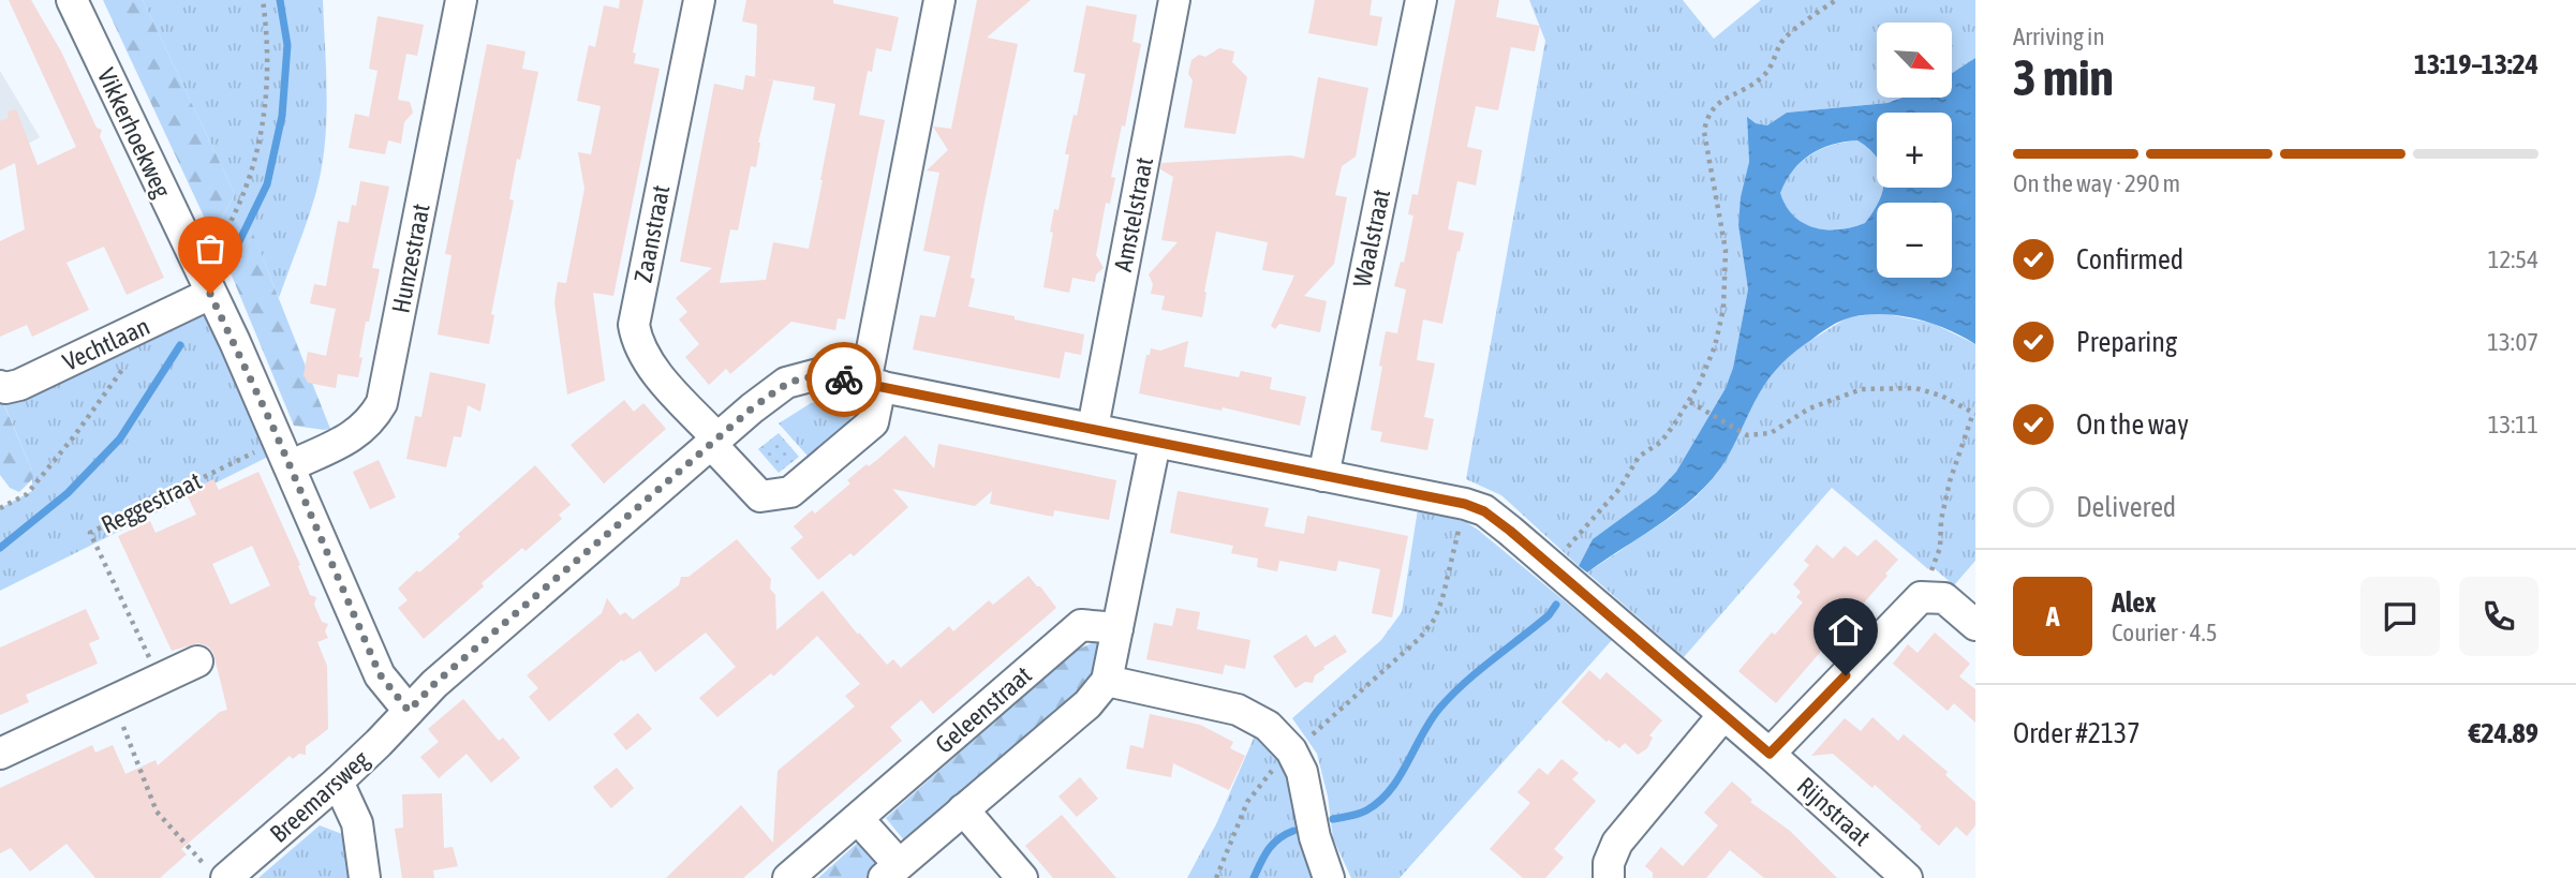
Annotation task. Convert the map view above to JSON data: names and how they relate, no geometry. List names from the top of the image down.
{
  "streets": {
    "street": [
      "Vikkerhoekweg",
      "Amstelstraat",
      "Zaanstraat",
      "Waalstraat",
      "Hunzestraat",
      "Vechtlaan",
      "Geleenstraat",
      "Breemarsweg",
      "Rijnstraat"
    ],
    "path": ["Reggestraat"]
  },
  "crossings": [
    ["Vikkerhoekweg", "Hunzestraat"],
    ["Vikkerhoekweg", "Vechtlaan"],
    ["Vikkerhoekweg", "Reggestraat"],
    ["Vikkerhoekweg", "Breemarsweg"],
    ["Vikkerhoekweg", "Rijnstraat"],
    ["Amstelstraat", "Rijnstraat"],
    ["Zaanstraat", "Rijnstraat"],
    ["Waalstraat", "Rijnstraat"],
    ["Hunzestraat", "Reggestraat"],
    ["Breemarsweg", "Rijnstraat"]
  ],
  "north": "bottom right",
  "page": {
    "heading": ["3 min", "Arriving in", "13:19–13:24"],
    "panel": [
      "Alex",
      "Courier · 4.5",
      "Order #2137",
      "€24.89"
    ],
    "map_buttons": ["+", "−"],
    "bar": "On the way · 290 m",
    "list": [
      ["Confirmed", "12:54"],
      ["Preparing", "13:07"],
      ["On the way", "13:11"],
      "Delivered"
    ],
    "round": "A"
  }
}
